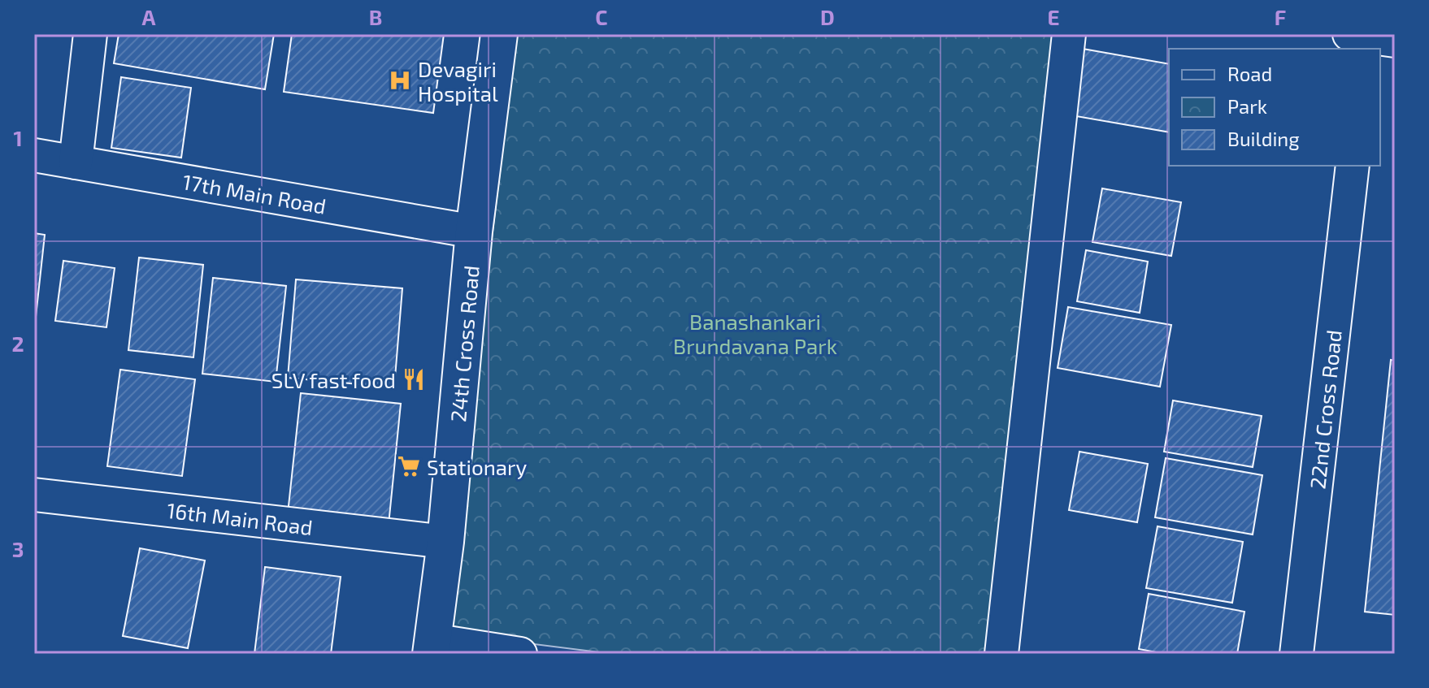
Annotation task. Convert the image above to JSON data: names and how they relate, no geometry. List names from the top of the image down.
{
  "streets": {
    "street": [
      "17th Main Road",
      "24th Cross Road",
      "22nd Cross Road",
      "16th Main Road"
    ]
  },
  "crossings": [
    ["17th Main Road", "24th Cross Road"],
    ["24th Cross Road", "16th Main Road"]
  ],
  "parks": ["Banashankari Brundavana Park"],
  "places": {
    "hospital": ["Devagiri Hospital"],
    "restaurant": ["SLV fast food"],
    "supermarket": ["Stationary"]
  },
  "legend": ["Road", "Park", "Building"],
  "grid": {
    "columns": [
      "A",
      "B",
      "C",
      "D",
      "E",
      "F"
    ],
    "rows": ["1", "2", "3"]
  }
}
